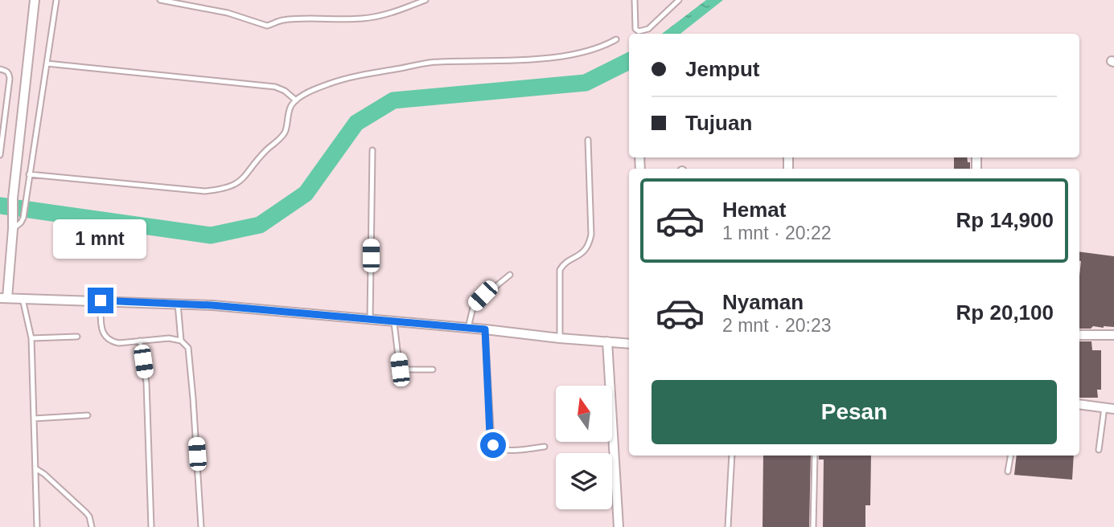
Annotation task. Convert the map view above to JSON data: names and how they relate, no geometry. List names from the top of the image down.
{
  "north": "top",
  "page": {
    "banner": ["Jemput", "Tujuan"],
    "list": [
      {
        "name": "Hemat",
        "note": "1 mnt · 20:22",
        "value": "Rp 14,900"
      },
      {
        "name": "Nyaman",
        "note": "2 mnt · 20:23",
        "value": "Rp 20,100"
      }
    ],
    "bubble": "1 mnt",
    "buttons": "Pesan"
  }
}
